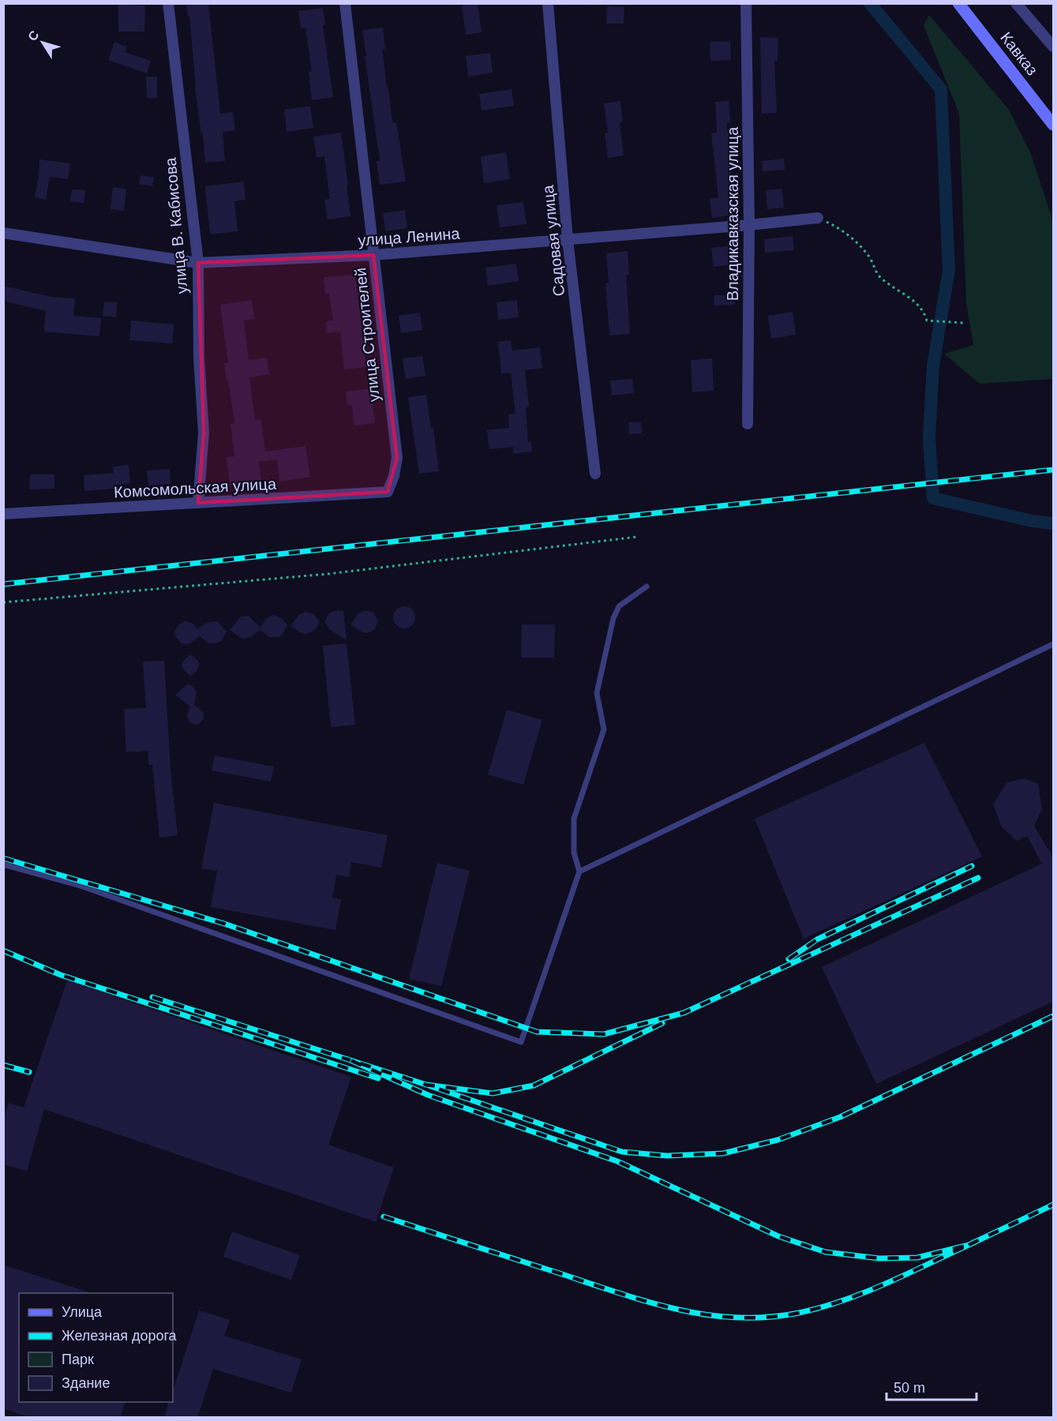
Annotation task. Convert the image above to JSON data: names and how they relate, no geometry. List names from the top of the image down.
{
  "streets": {
    "main road": ["Кавказ"],
    "street": [
      "Владикавказская улица",
      "улица В. Кабисова",
      "улица Ленина",
      "Садовая улица",
      "улица Строителей",
      "Комсомольская улица"
    ]
  },
  "crossings": [
    ["Владикавказская улица", "улица Ленина"],
    ["улица В. Кабисова", "улица Ленина"],
    ["улица В. Кабисова", "Комсомольская улица"],
    ["улица Ленина", "Садовая улица"],
    ["улица Ленина", "улица Строителей"],
    ["улица Строителей", "Комсомольская улица"]
  ],
  "legend": [
    "Улица",
    "Железная дорога",
    "Парк",
    "Здание"
  ],
  "scale_bar": "50 m",
  "north": "top left"
}
